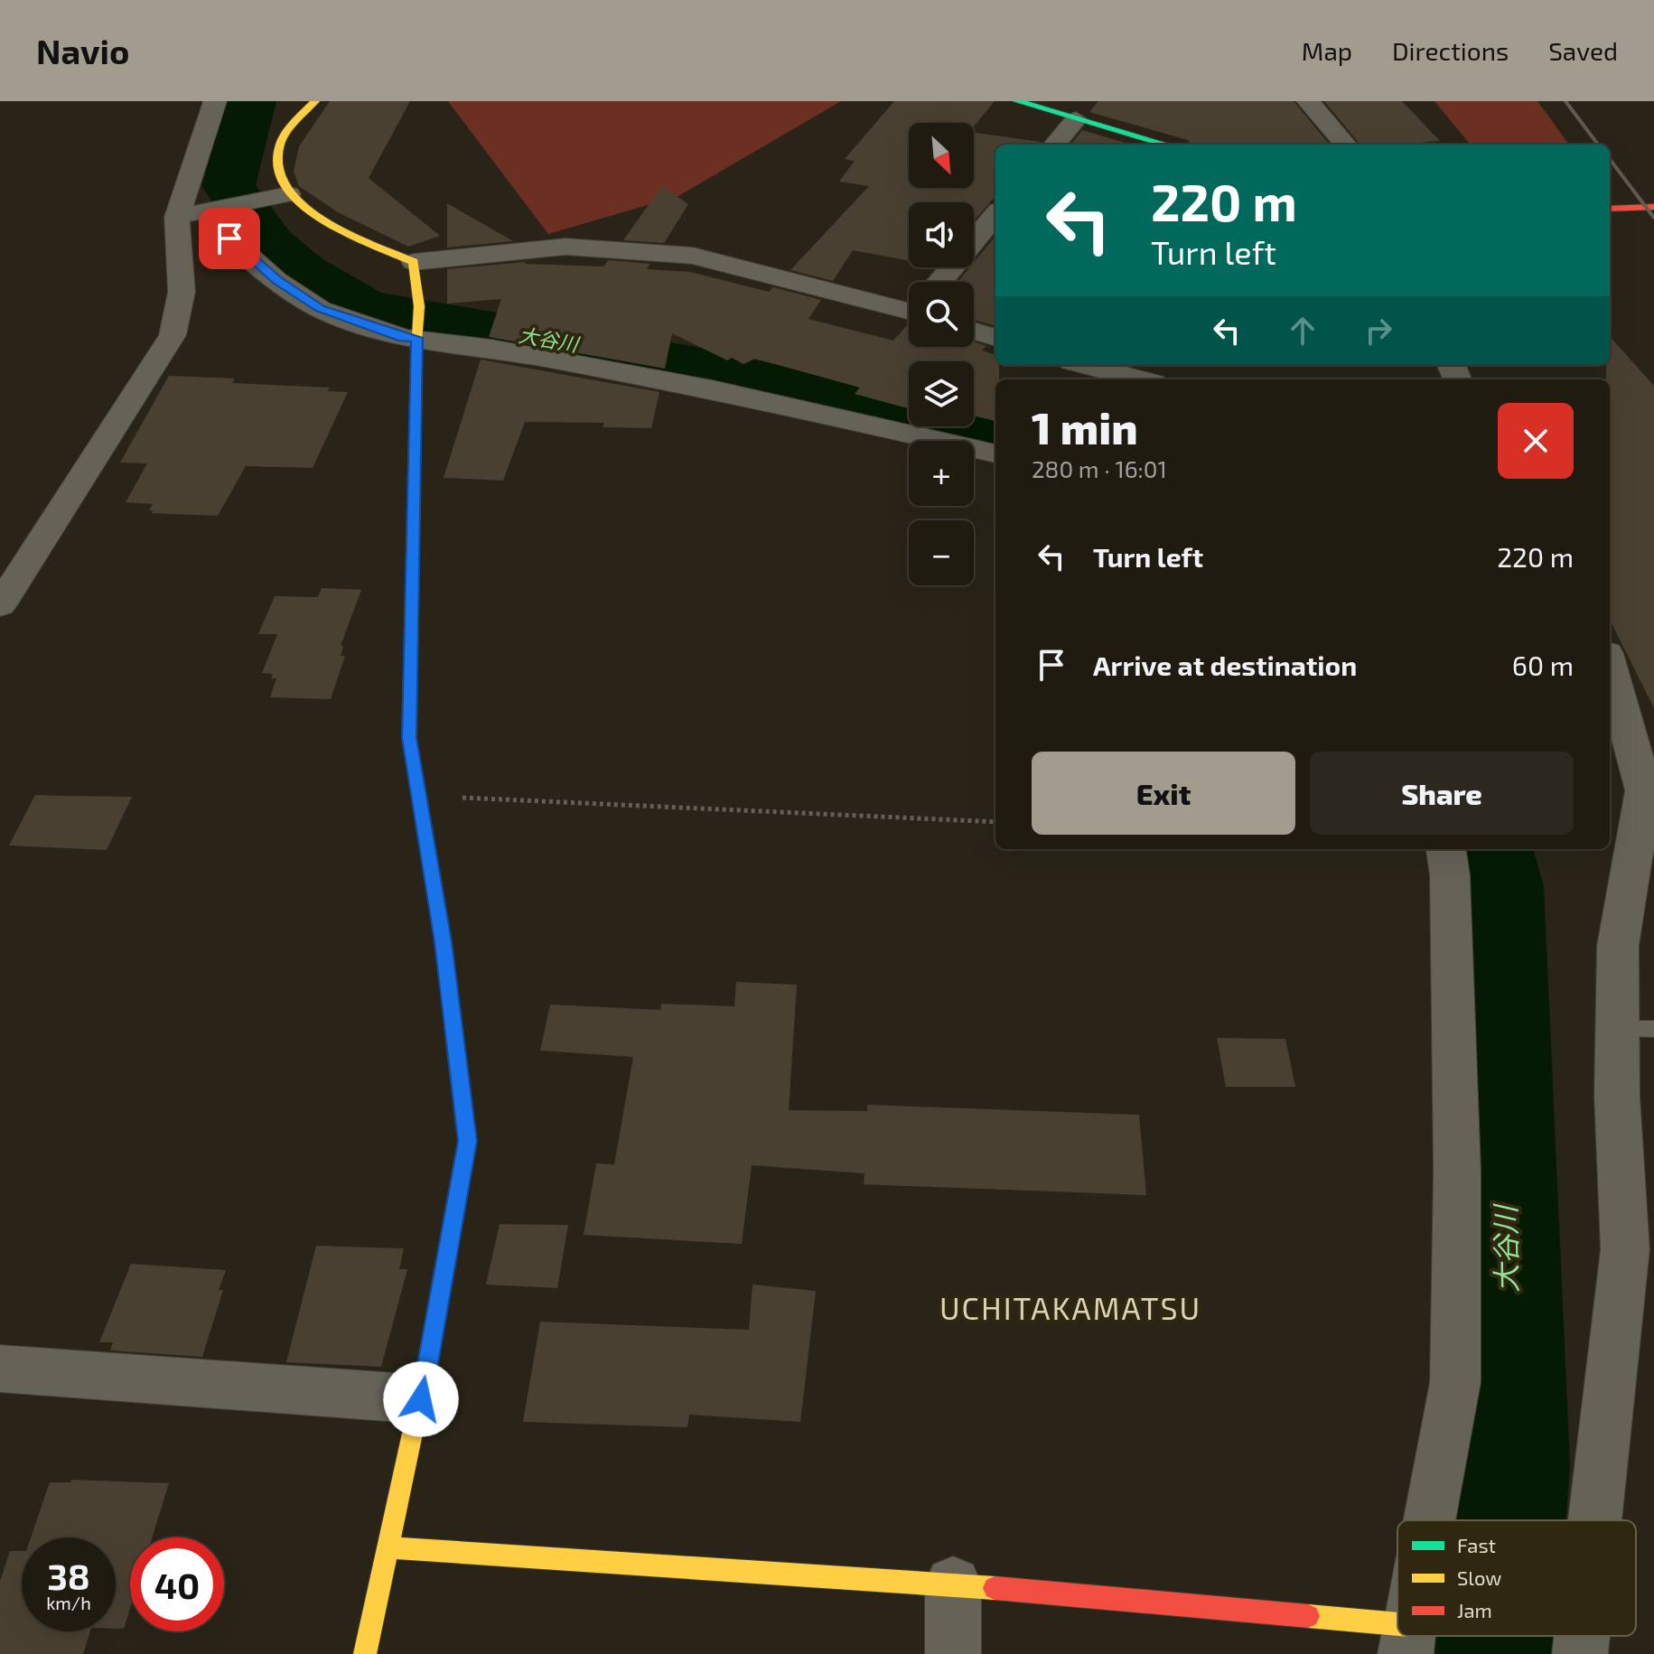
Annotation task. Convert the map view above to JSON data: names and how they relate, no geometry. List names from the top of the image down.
{
  "districts": ["UCHITAKAMATSU"],
  "water": ["大谷川"],
  "legend": ["Fast", "Slow", "Jam"],
  "north": "bottom right",
  "page": {
    "header": "Navio",
    "nav": ["Map", "Directions", "Saved"],
    "map_buttons": ["+", "−"],
    "turn": ["220 m", "Turn left"],
    "heading": ["1 min", "280 m · 16:01"],
    "list": [
      {
        "name": "Turn left",
        "value": "220 m"
      },
      {
        "name": "Arrive at destination",
        "value": "60 m"
      }
    ],
    "buttons": ["Exit", "Share"],
    "speed": "38 km/h",
    "limit": "40"
  }
}
